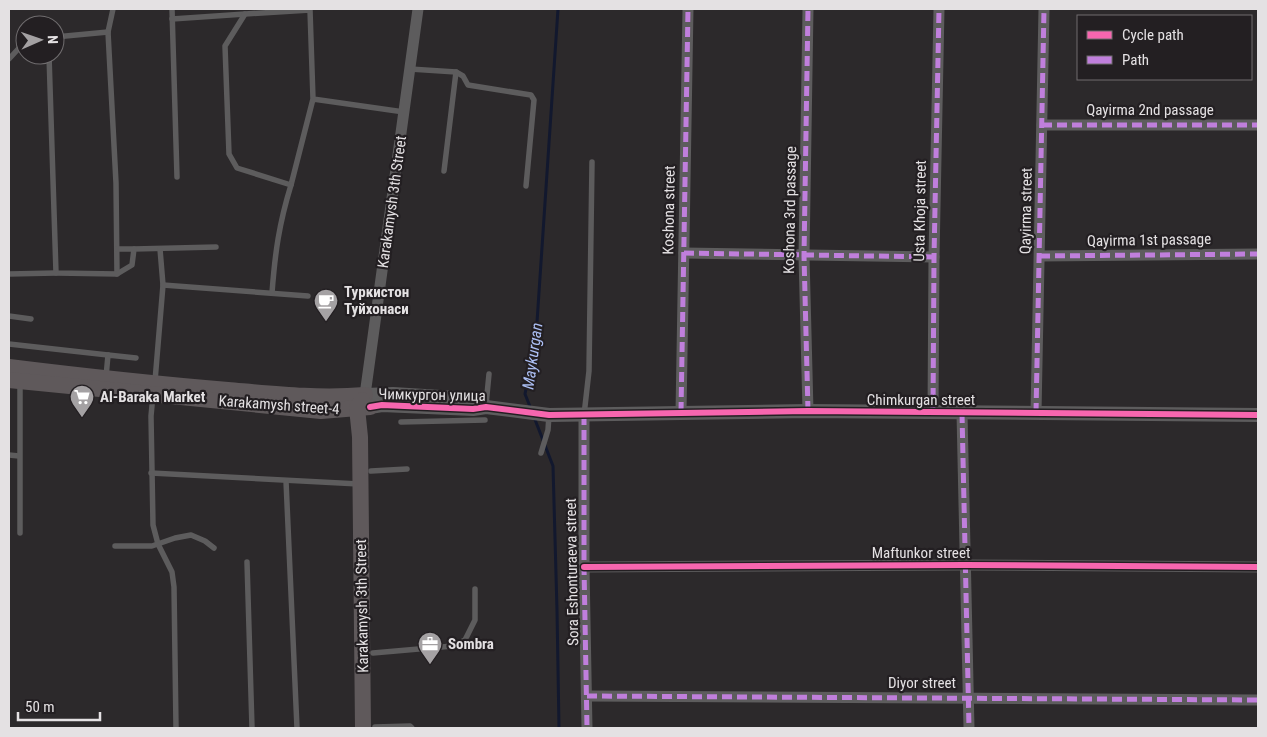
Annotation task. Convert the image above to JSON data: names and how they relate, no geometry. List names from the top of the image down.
{
  "streets": {
    "main road": ["Karakamysh 3th Street", "Karakamysh street-4"],
    "street": [
      "Qayirma 2nd passage",
      "Koshona street",
      "Koshona 3rd passage",
      "Usta Khoja street",
      "Qayirma street",
      "Qayirma 1st passage",
      "Чимкургон улица",
      "Chimkurgan street",
      "Maftunkor street",
      "Sora Eshonturaeva street",
      "Diyor street"
    ]
  },
  "crossings": [
    ["Qayirma 2nd passage", "Qayirma street"],
    ["Karakamysh 3th Street", "Чимкургон улица"],
    ["Karakamysh 3th Street", "Karakamysh street-4"],
    ["Koshona street", "Chimkurgan street"],
    ["Koshona 3rd passage", "Chimkurgan street"],
    ["Usta Khoja street", "Chimkurgan street"],
    ["Qayirma street", "Qayirma 1st passage"],
    ["Qayirma street", "Chimkurgan street"],
    ["Чимкургон улица", "Chimkurgan street"],
    ["Чимкургон улица", "Karakamysh street-4"],
    ["Чимкургон улица", "Sora Eshonturaeva street"],
    ["Chimkurgan street", "Sora Eshonturaeva street"],
    ["Maftunkor street", "Sora Eshonturaeva street"],
    ["Sora Eshonturaeva street", "Diyor street"]
  ],
  "water": ["Maykurgan"],
  "places": {
    "cafe": ["Туркистон Туйхонаси"],
    "supermarket": ["Al-Baraka Market"],
    "office": ["Sombra"]
  },
  "legend": ["Cycle path", "Path"],
  "scale_bar": "50 m",
  "north": "right"
}
